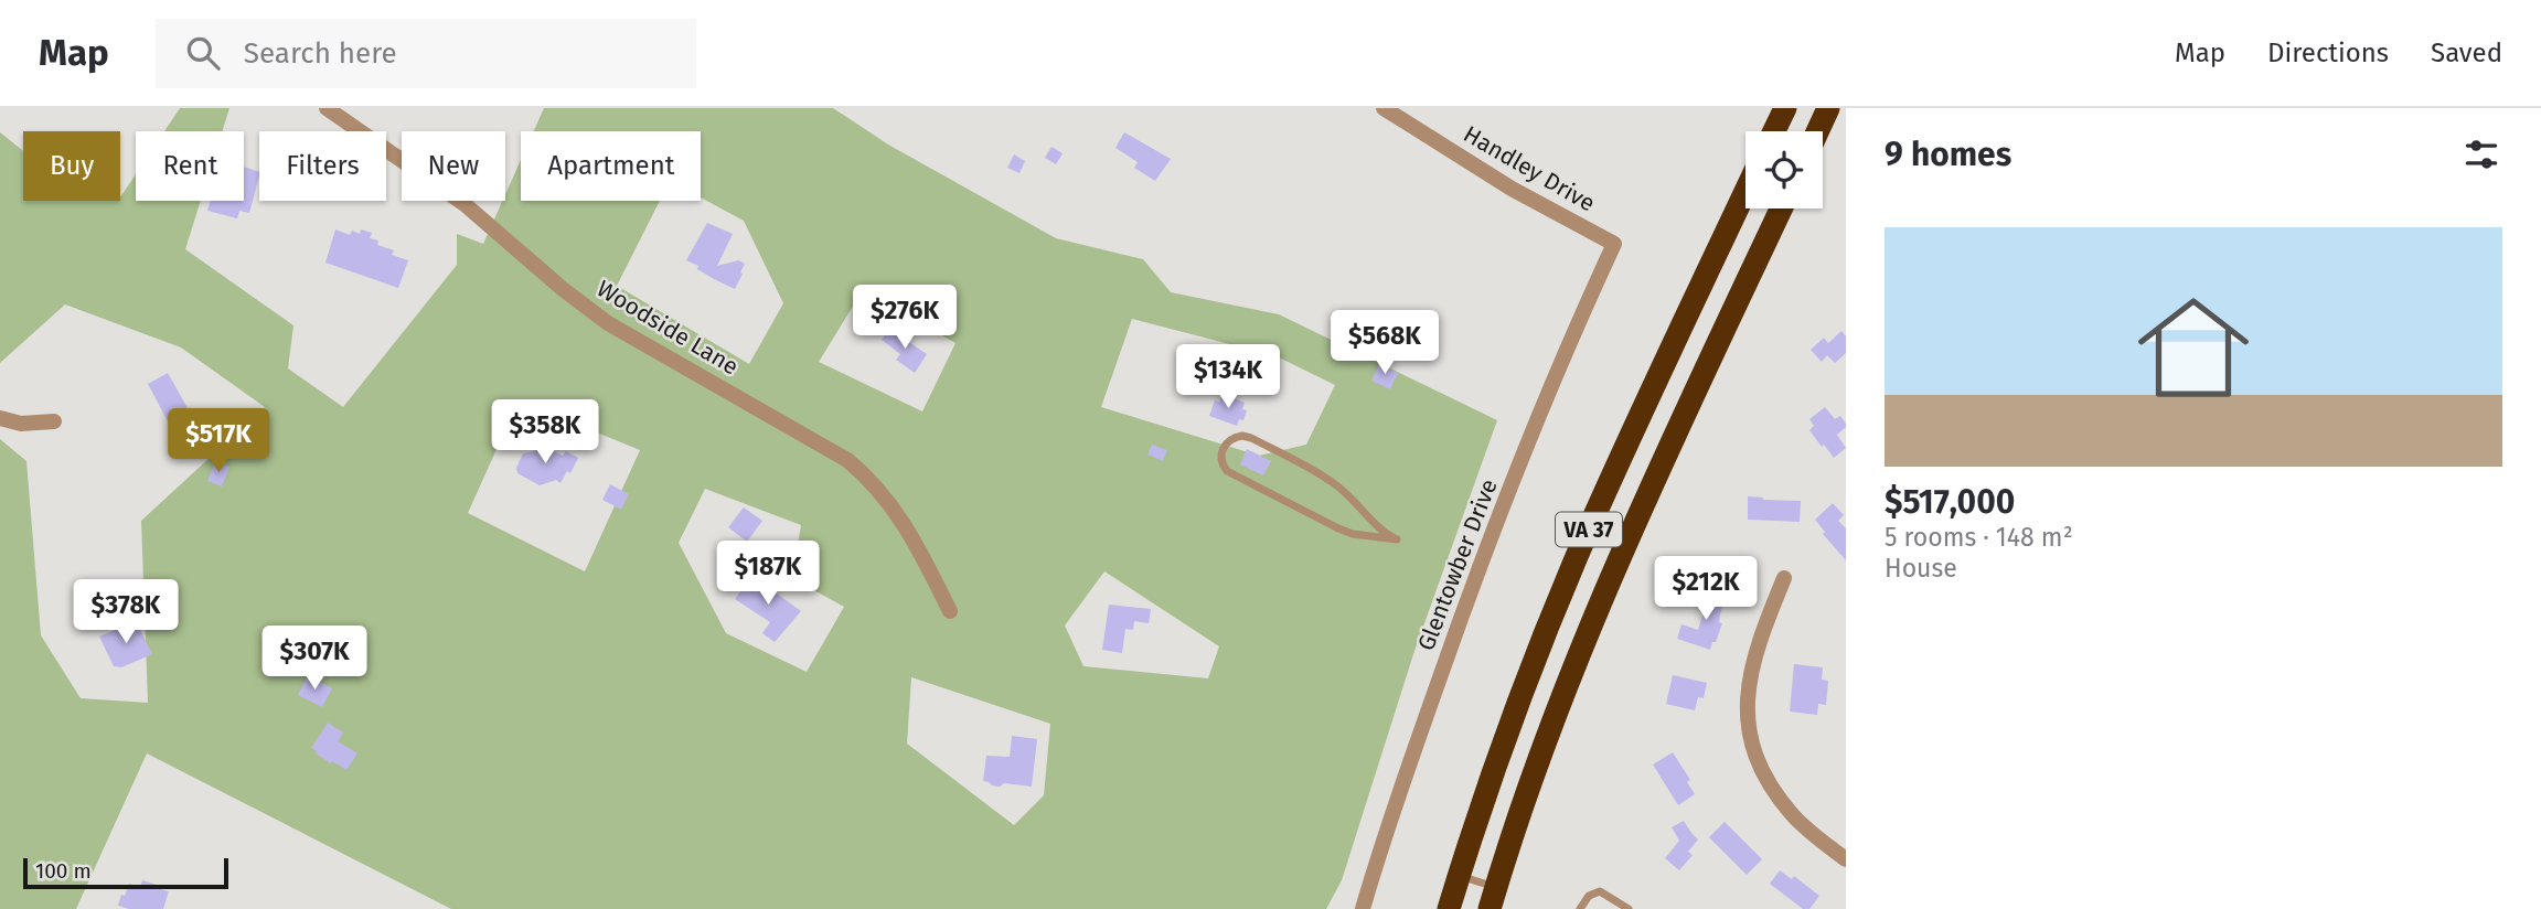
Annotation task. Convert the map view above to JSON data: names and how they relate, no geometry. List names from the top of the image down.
{
  "streets": {
    "highway": ["VA 37"],
    "street": ["Handley Drive", "Woodside Lane", "Glentowber Drive"]
  },
  "crossings": [
    ["Handley Drive", "Glentowber Drive"]
  ],
  "scale_bar": "100 m",
  "page": {
    "header": "Map",
    "search": "Search here",
    "nav": ["Map", "Directions", "Saved"],
    "heading": "9 homes",
    "chip": [
      "Buy",
      "Rent",
      "Filters",
      "New",
      "Apartment"
    ],
    "list": [
      {
        "name": "$517,000",
        "note": "5 rooms · 148 m² · House"
      }
    ],
    "price": [
      "$276K",
      "$568K",
      "$134K",
      "$358K",
      "$517K",
      "$187K",
      "$212K",
      "$378K",
      "$307K"
    ],
    "scale": "100 m"
  }
}
